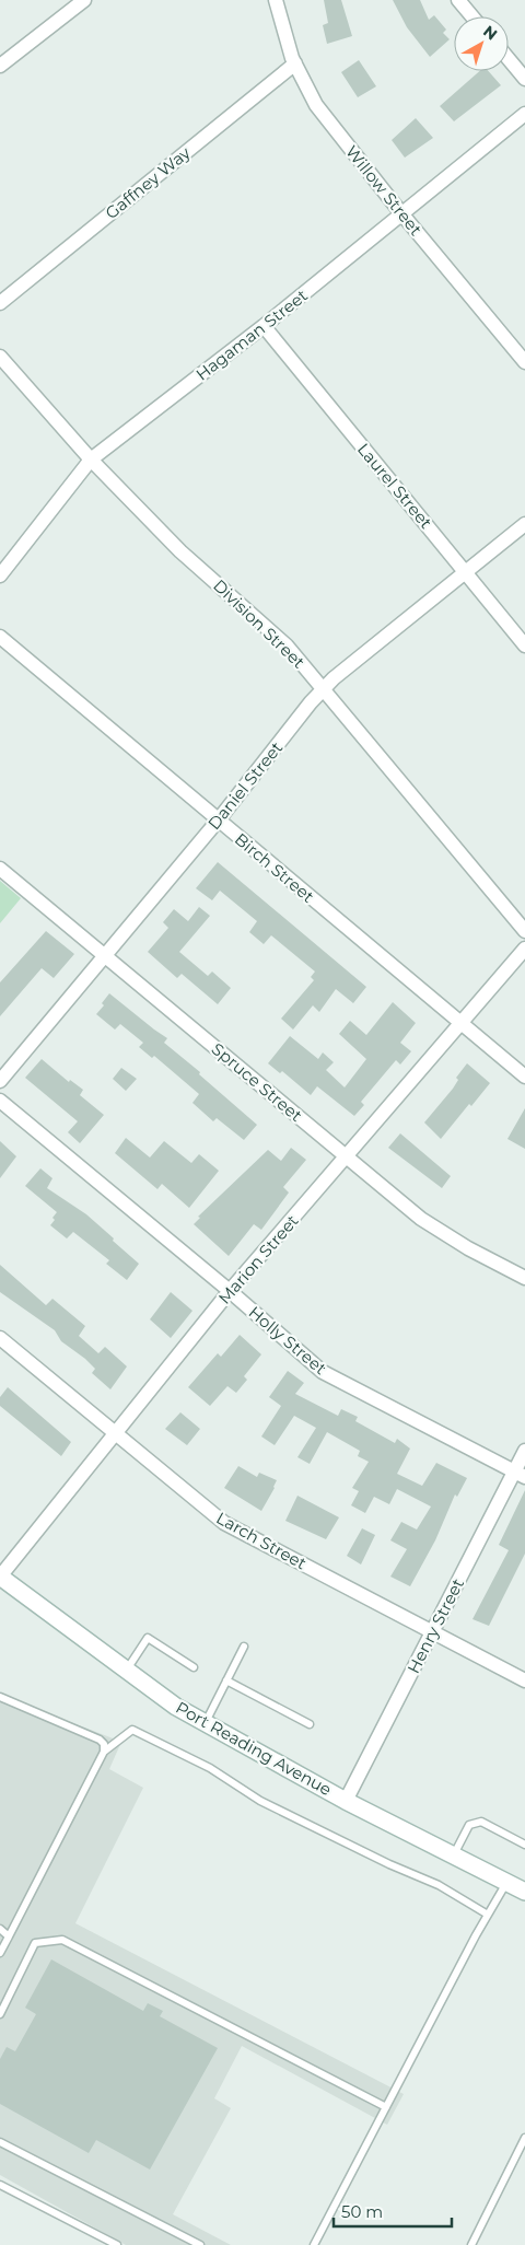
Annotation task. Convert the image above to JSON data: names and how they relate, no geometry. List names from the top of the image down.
{
  "streets": {
    "street": [
      "Gaffney Way",
      "Willow Street",
      "Hagaman Street",
      "Laurel Street",
      "Division Street",
      "Daniel Street",
      "Birch Street",
      "Spruce Street",
      "Marion Street",
      "Holly Street",
      "Larch Street",
      "Henry Street",
      "Port Reading Avenue"
    ]
  },
  "crossings": [
    ["Gaffney Way", "Willow Street"],
    ["Willow Street", "Hagaman Street"],
    ["Hagaman Street", "Laurel Street"],
    ["Hagaman Street", "Division Street"],
    ["Laurel Street", "Daniel Street"],
    ["Division Street", "Daniel Street"],
    ["Daniel Street", "Birch Street"],
    ["Daniel Street", "Spruce Street"],
    ["Birch Street", "Marion Street"],
    ["Spruce Street", "Marion Street"],
    ["Marion Street", "Holly Street"],
    ["Marion Street", "Larch Street"],
    ["Marion Street", "Port Reading Avenue"],
    ["Holly Street", "Henry Street"],
    ["Larch Street", "Henry Street"],
    ["Henry Street", "Port Reading Avenue"]
  ],
  "scale_bar": "50 m",
  "north": "top right"
}
